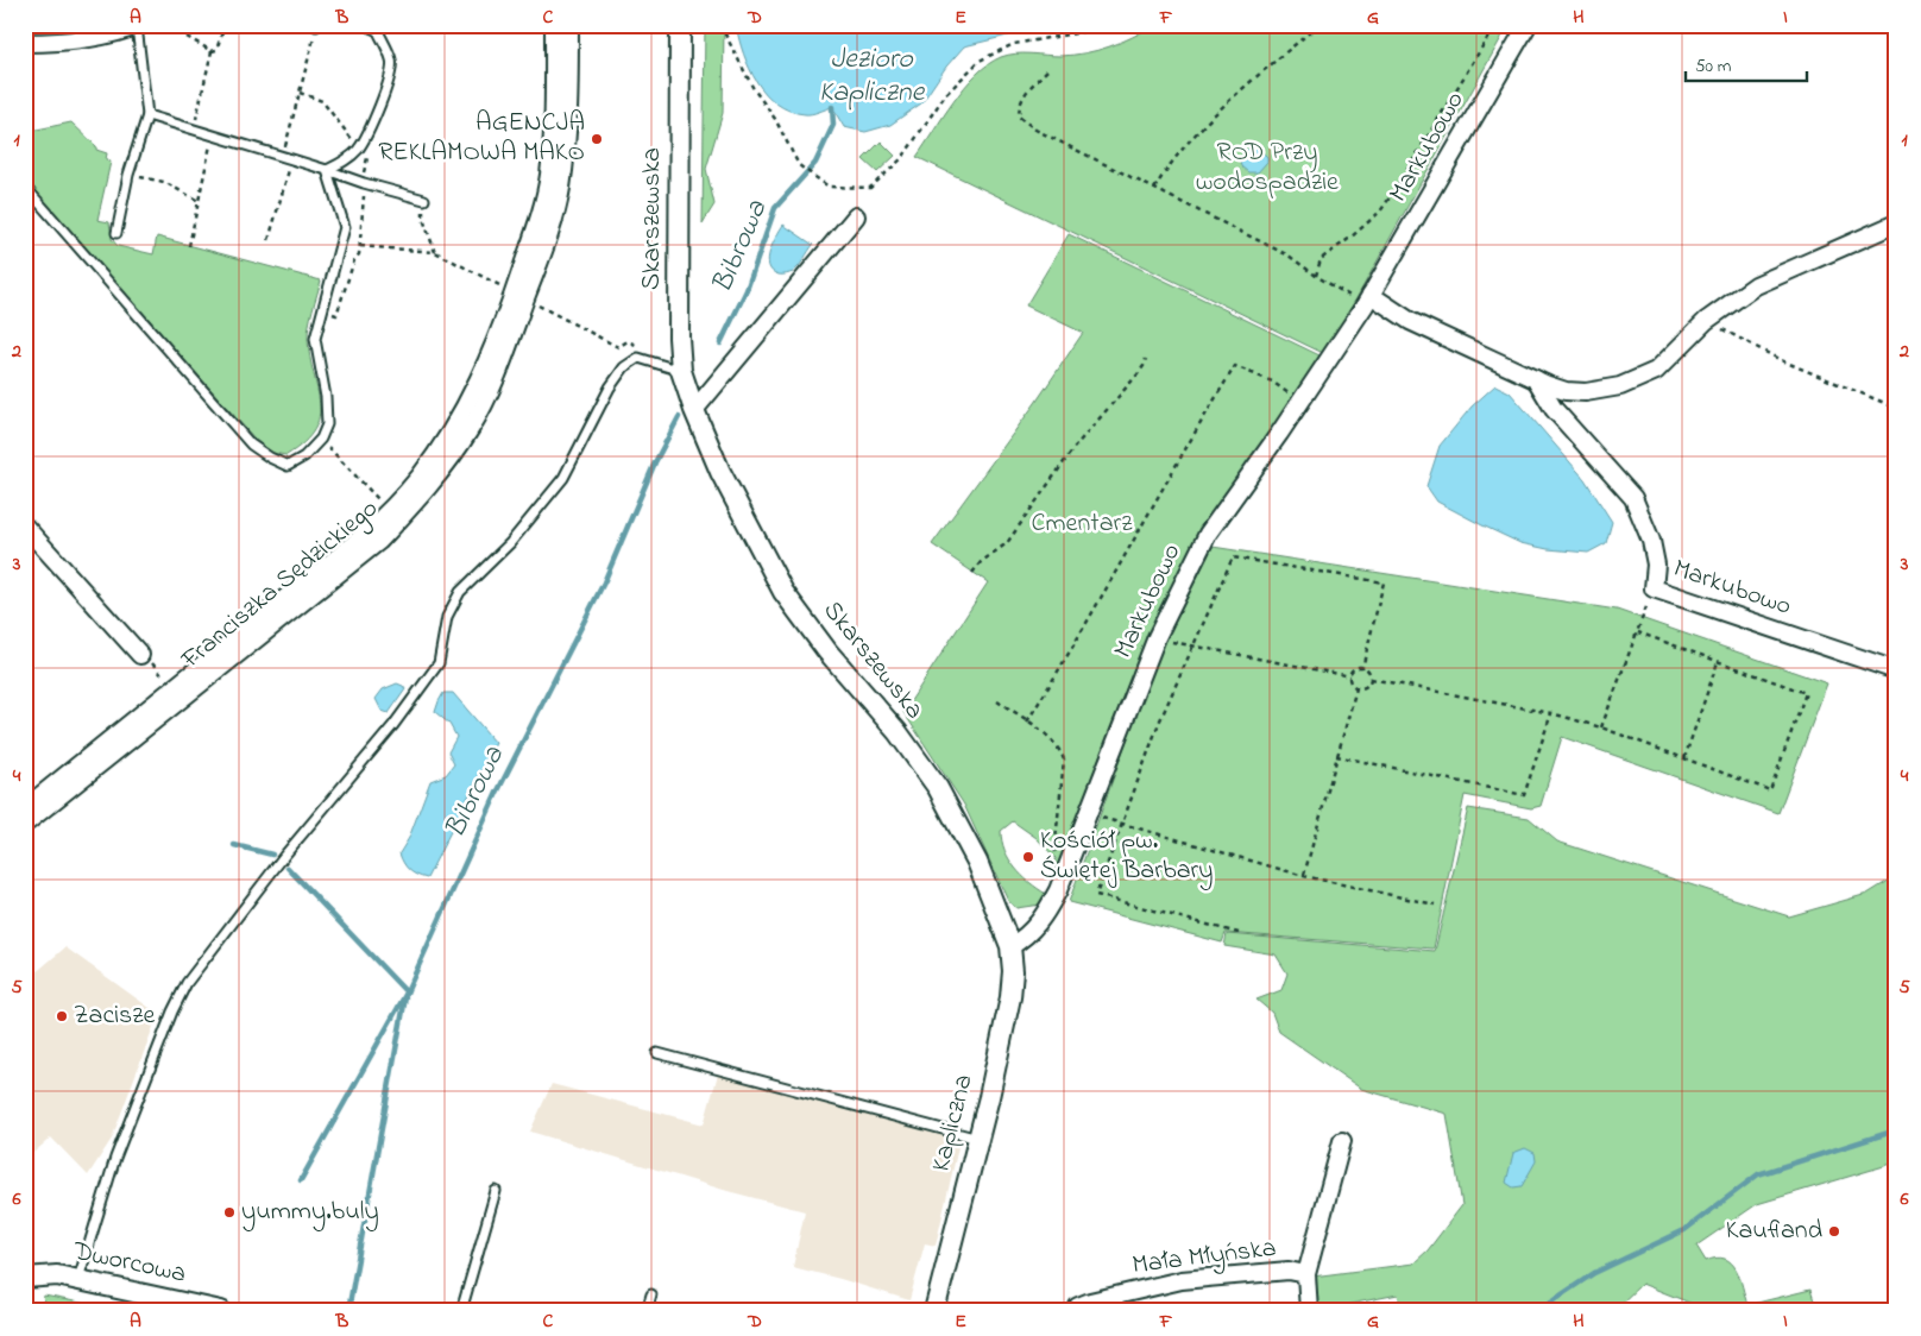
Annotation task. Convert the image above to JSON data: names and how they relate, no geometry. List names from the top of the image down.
{
  "streets": {
    "street": [
      "Markubowo",
      "Skarszewska",
      "Franciszka Sędzickiego",
      "Kapliczna",
      "Mała Młyńska",
      "Dworcowa"
    ]
  },
  "crossings": [
    ["Markubowo", "Skarszewska"],
    ["Markubowo", "Kapliczna"],
    ["Skarszewska", "Kapliczna"]
  ],
  "water": ["Jezioro Kapliczne", "Bibrowa"],
  "parks": ["ROD Przy wodospadzie", "Cmentarz"],
  "places": [
    "AGENCJA REKLAMOWA MAKO",
    "Kościół pw. Świętej Barbary",
    "Zacisze",
    "yummy.buly",
    "Kaufland"
  ],
  "scale_bar": "50 m",
  "grid": {
    "columns": [
      "A",
      "B",
      "C",
      "D",
      "E",
      "F",
      "G",
      "H",
      "I"
    ],
    "rows": [
      "1",
      "2",
      "3",
      "4",
      "5",
      "6"
    ]
  }
}
